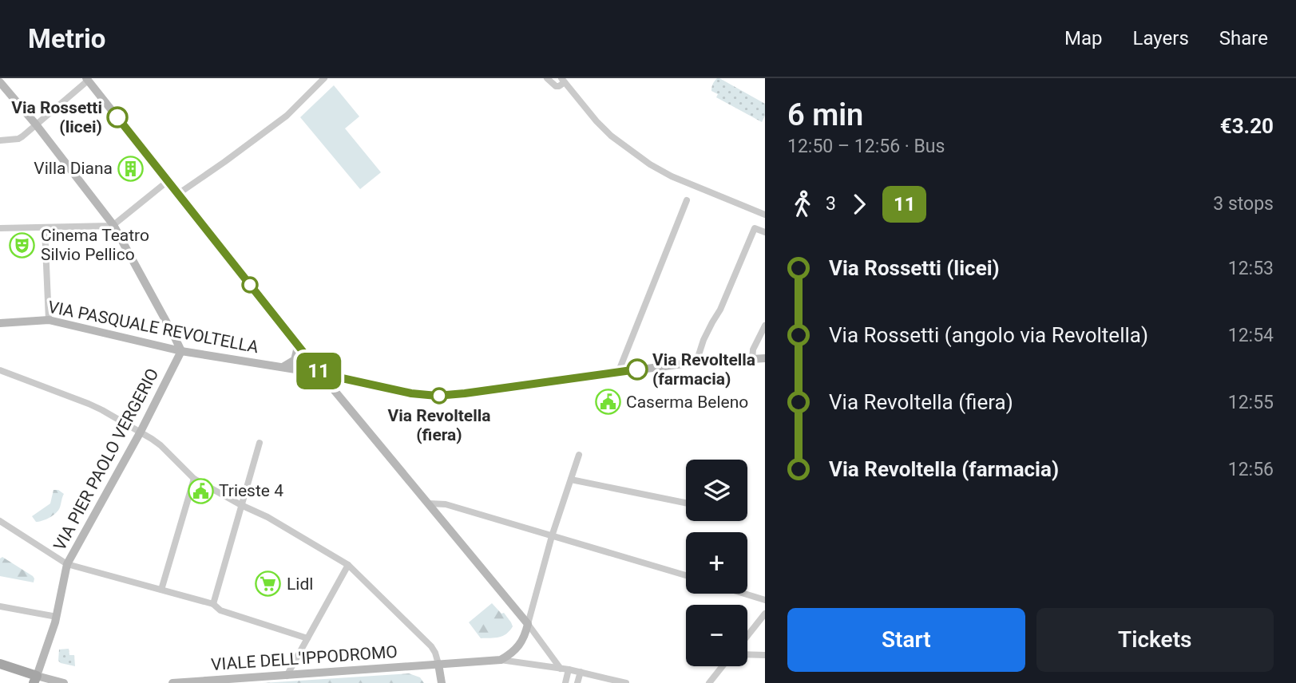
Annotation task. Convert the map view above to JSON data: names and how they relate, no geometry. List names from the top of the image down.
{
  "streets": {
    "main road": ["VIA PASQUALE REVOLTELLA", "VIA PIER PAOLO VERGERIO", "VIALE DELL'IPPODROMO"]
  },
  "crossings": [
    ["VIA PASQUALE REVOLTELLA", "VIA PIER PAOLO VERGERIO"]
  ],
  "places": {
    "other": ["Via Rossetti (licei)", "Via Revoltella (farmacia)", "Via Revoltella (fiera)"],
    "building": ["Villa Diana"],
    "theatre": ["Cinema Teatro Silvio Pellico"],
    "public building": ["Caserma Beleno", "Trieste 4"],
    "supermarket": ["Lidl"]
  },
  "lines": ["bus line 11"],
  "page": {
    "header": "Metrio",
    "nav": ["Map", "Layers", "Share"],
    "on_map": "11",
    "heading": ["6 min", "12:50 – 12:56 · Bus", "€3.20"],
    "legs": ["3", "11", "3 stops"],
    "list": [
      {
        "name": "Via Rossetti (licei)",
        "value": "12:53"
      },
      {
        "name": "Via Rossetti (angolo via Revoltella)",
        "value": "12:54"
      },
      {
        "name": "Via Revoltella (fiera)",
        "value": "12:55"
      },
      {
        "name": "Via Revoltella (farmacia)",
        "value": "12:56"
      }
    ],
    "map_buttons": ["+", "−"],
    "buttons": ["Start", "Tickets"]
  }
}
